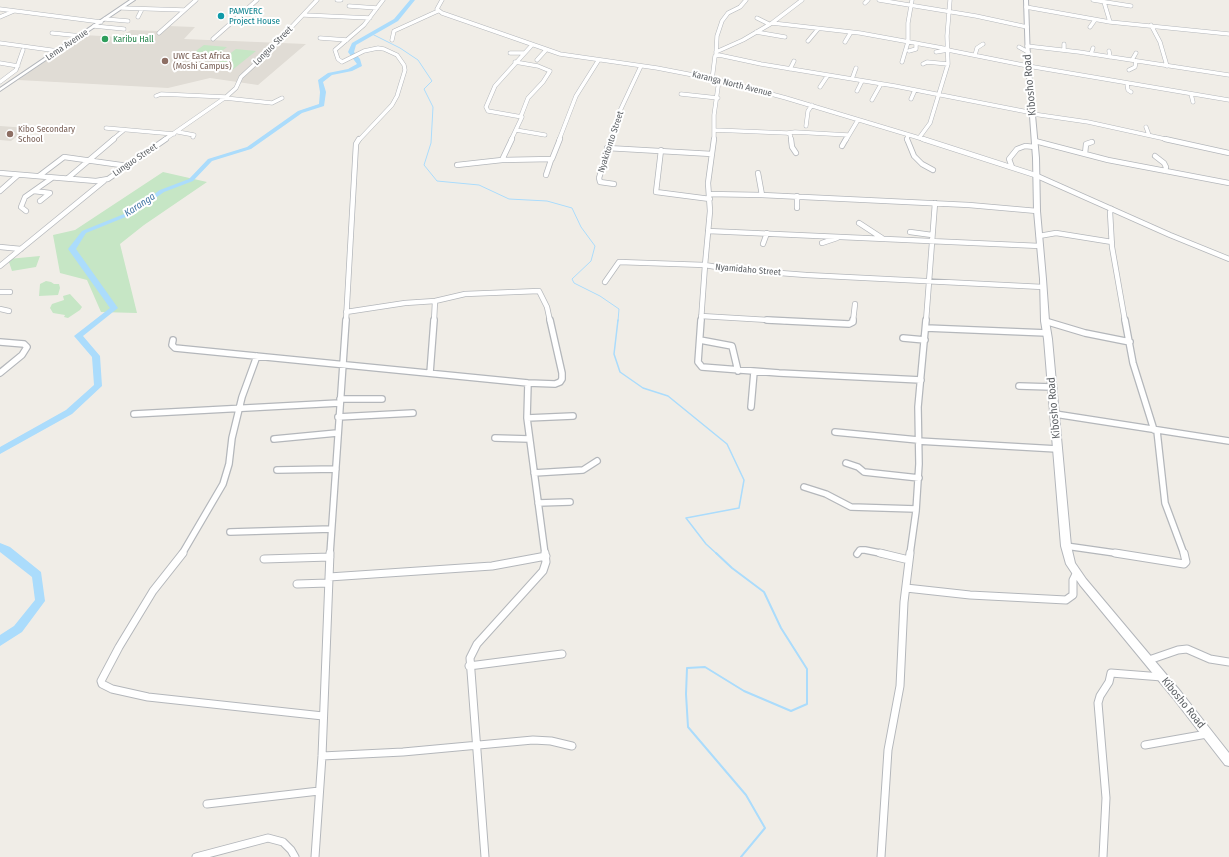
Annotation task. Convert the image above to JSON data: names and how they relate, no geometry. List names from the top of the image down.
{
  "streets": {
    "street": [
      "Lema Avenue",
      "Longuo Street",
      "Karanga North Avenue",
      "Kibosho Road",
      "Nyakitonto Street",
      "Lunguo Street",
      "Nyamidaho Street"
    ]
  },
  "crossings": [
    ["Longuo Street", "Lunguo Street"],
    ["Karanga North Avenue", "Kibosho Road"],
    ["Karanga North Avenue", "Nyakitonto Street"],
    ["Karanga North Avenue", "Nyamidaho Street"],
    ["Kibosho Road", "Nyamidaho Street"]
  ],
  "water": ["Karanga"],
  "places": [
    "PAMVERC Project House",
    "Karibu Hall",
    "UWC East Africa (Moshi Campus)",
    "Kibo Secondary School"
  ]
}
